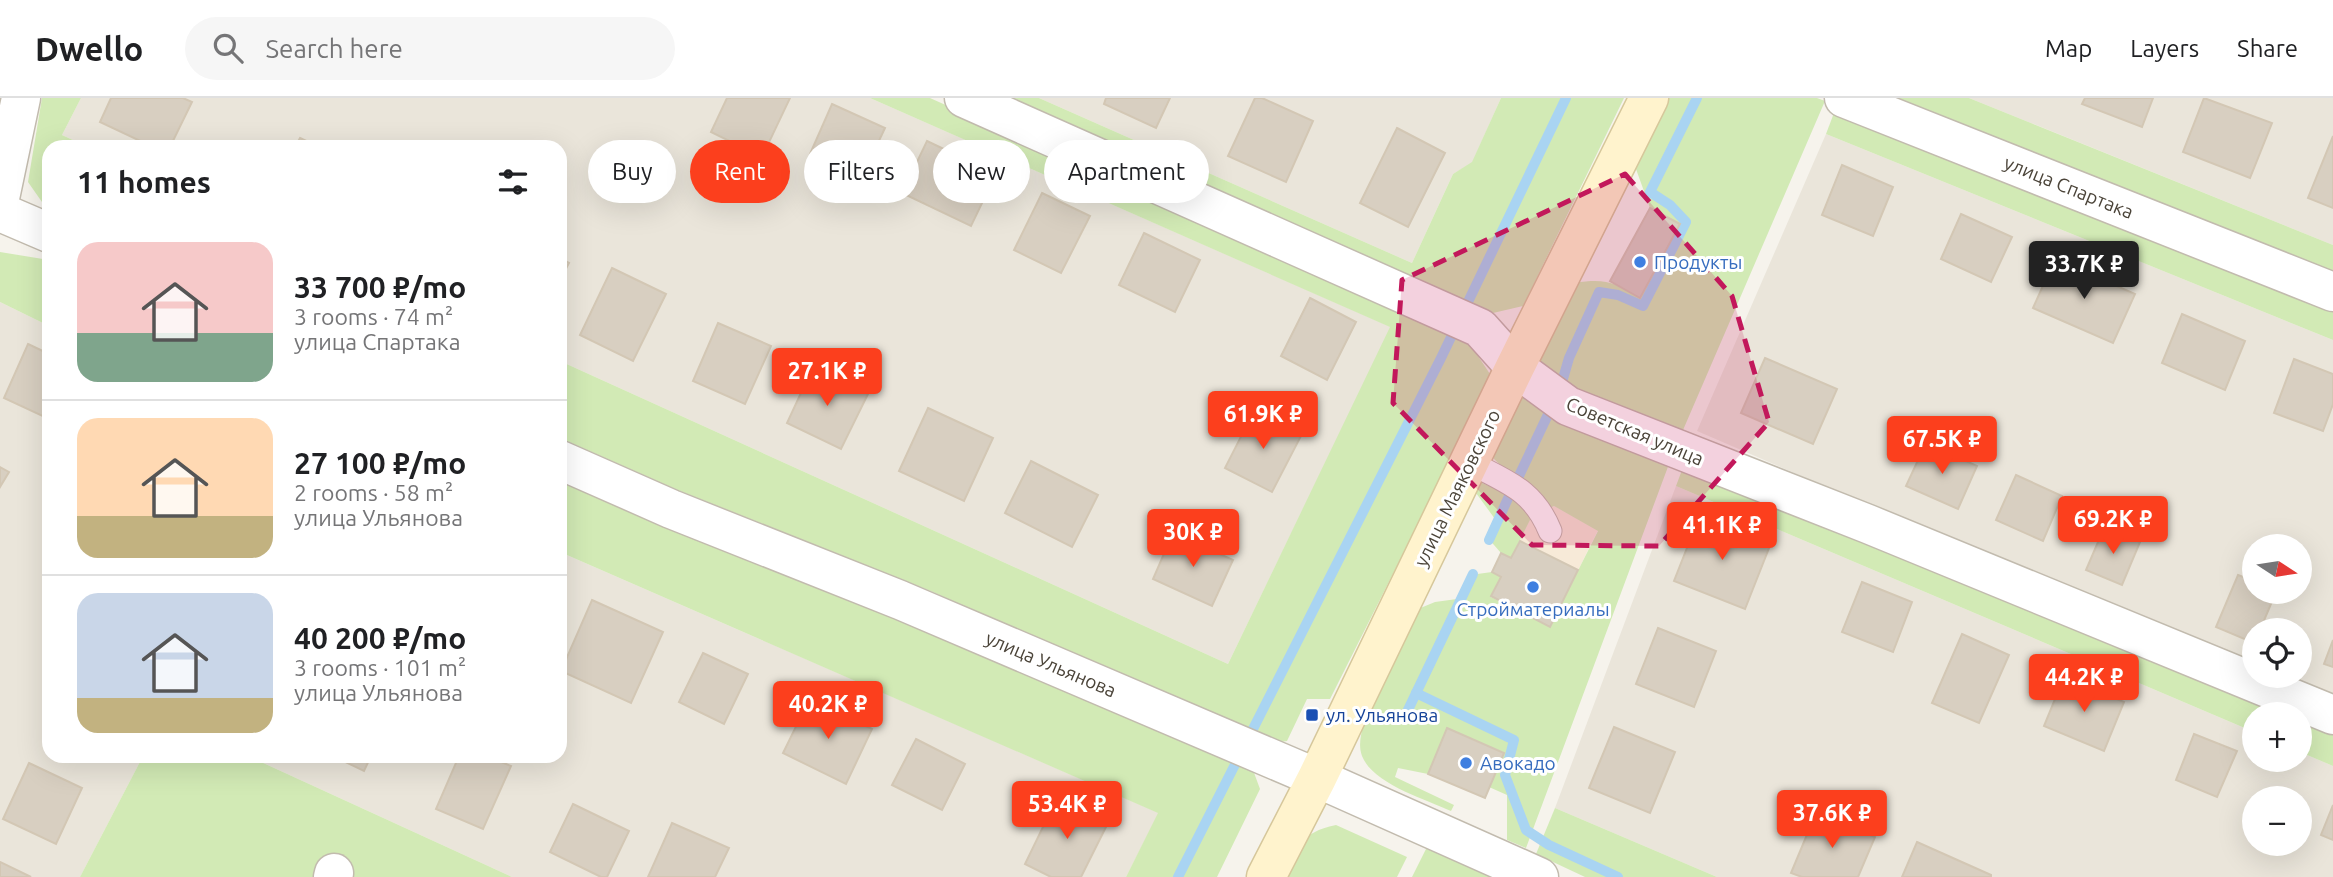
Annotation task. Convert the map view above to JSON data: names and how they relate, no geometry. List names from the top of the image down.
{
  "streets": {
    "main road": ["улица Маяковского"],
    "street": ["улица Спартака", "Советская улица", "улица Ульянова"]
  },
  "crossings": [
    ["Советская улица", "улица Маяковского"],
    ["улица Маяковского", "улица Ульянова"]
  ],
  "places": {
    "other": ["Продукты", "Стройматериалы", "Авокадо"],
    "transit": ["ул. Ульянова"]
  },
  "north": "right",
  "page": {
    "header": "Dwello",
    "search": "Search here",
    "nav": ["Map", "Layers", "Share"],
    "chip": [
      "Buy",
      "Rent",
      "Filters",
      "New",
      "Apartment"
    ],
    "heading": "11 homes",
    "list": [
      {
        "name": "33 700 ₽/mo",
        "note": "3 rooms · 74 m² · улица Спартака"
      },
      {
        "name": "27 100 ₽/mo",
        "note": "2 rooms · 58 m² · улица Ульянова"
      },
      {
        "name": "40 200 ₽/mo",
        "note": "3 rooms · 101 m² · улица Ульянова"
      }
    ],
    "price": [
      "33.7K ₽",
      "27.1K ₽",
      "61.9K ₽",
      "67.5K ₽",
      "69.2K ₽",
      "41.1K ₽",
      "30K ₽",
      "44.2K ₽",
      "40.2K ₽",
      "53.4K ₽",
      "37.6K ₽"
    ],
    "map_buttons": ["+", "−"]
  }
}
